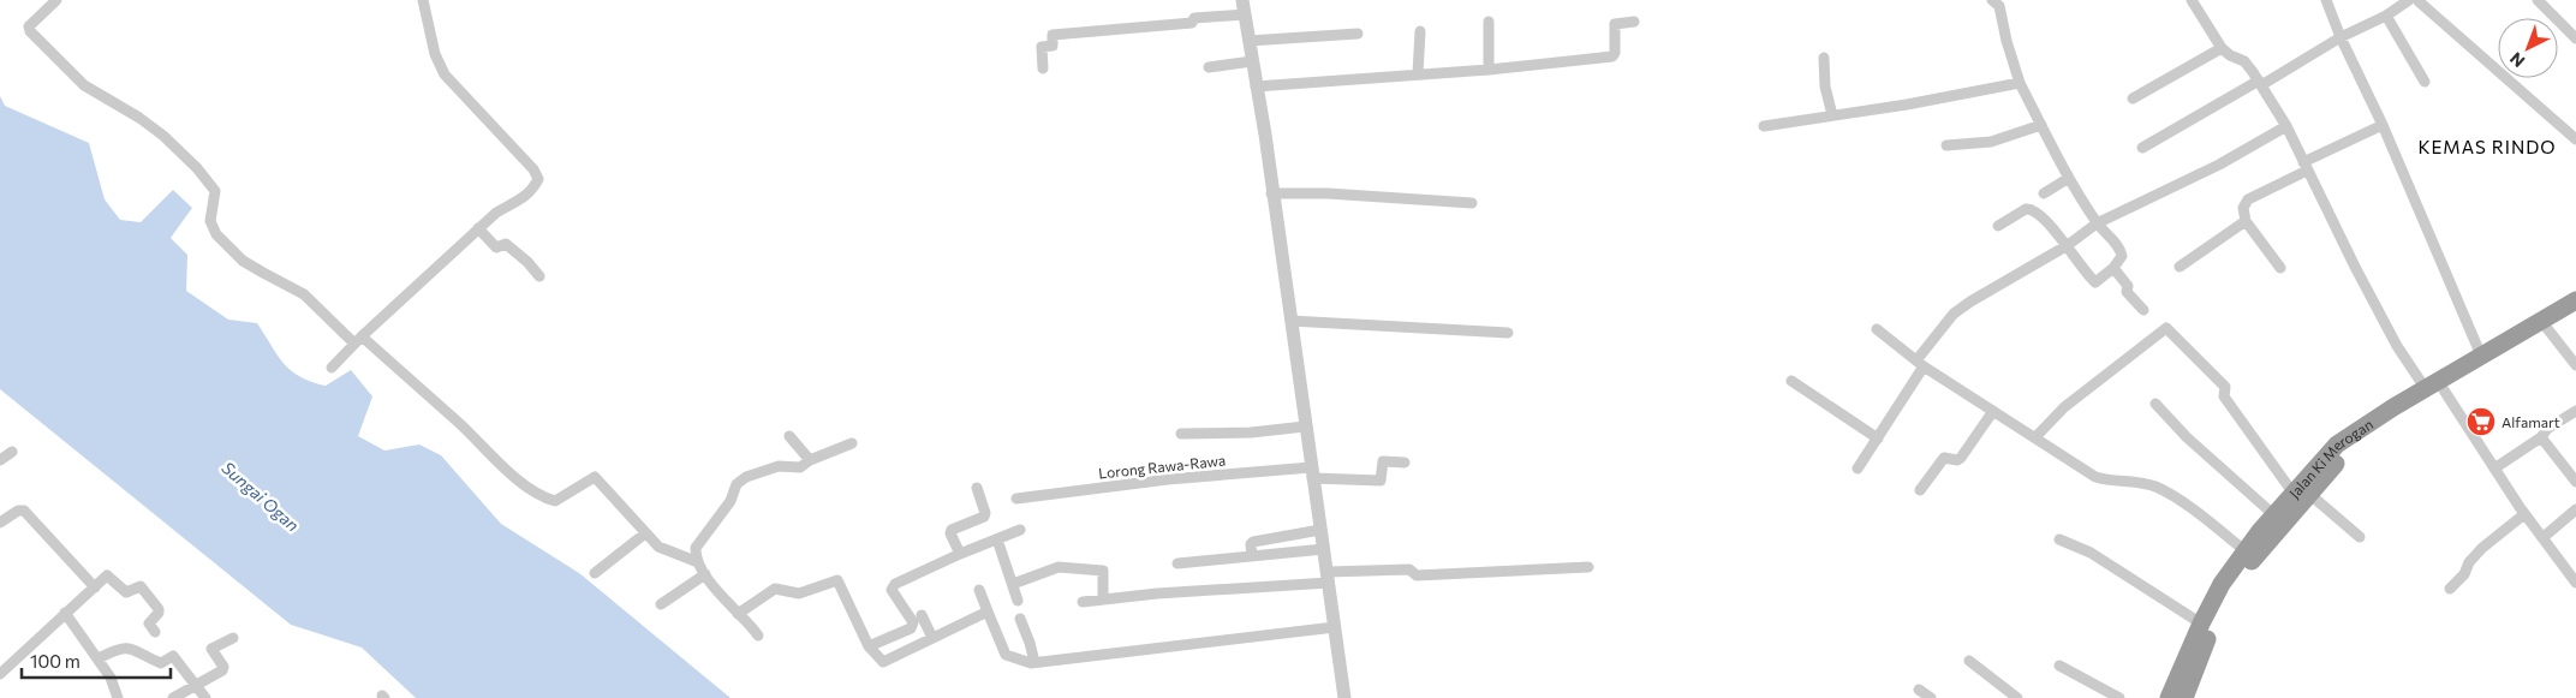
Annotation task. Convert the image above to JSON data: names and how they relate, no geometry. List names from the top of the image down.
{
  "streets": {
    "highway": ["Jalan Ki Merogan"],
    "street": ["Lorong Rawa-Rawa"]
  },
  "districts": ["KEMAS RINDO"],
  "water": ["Sungai Ogan"],
  "places": {
    "supermarket": ["Alfamart"]
  },
  "scale_bar": "100 m",
  "north": "bottom left"
}
